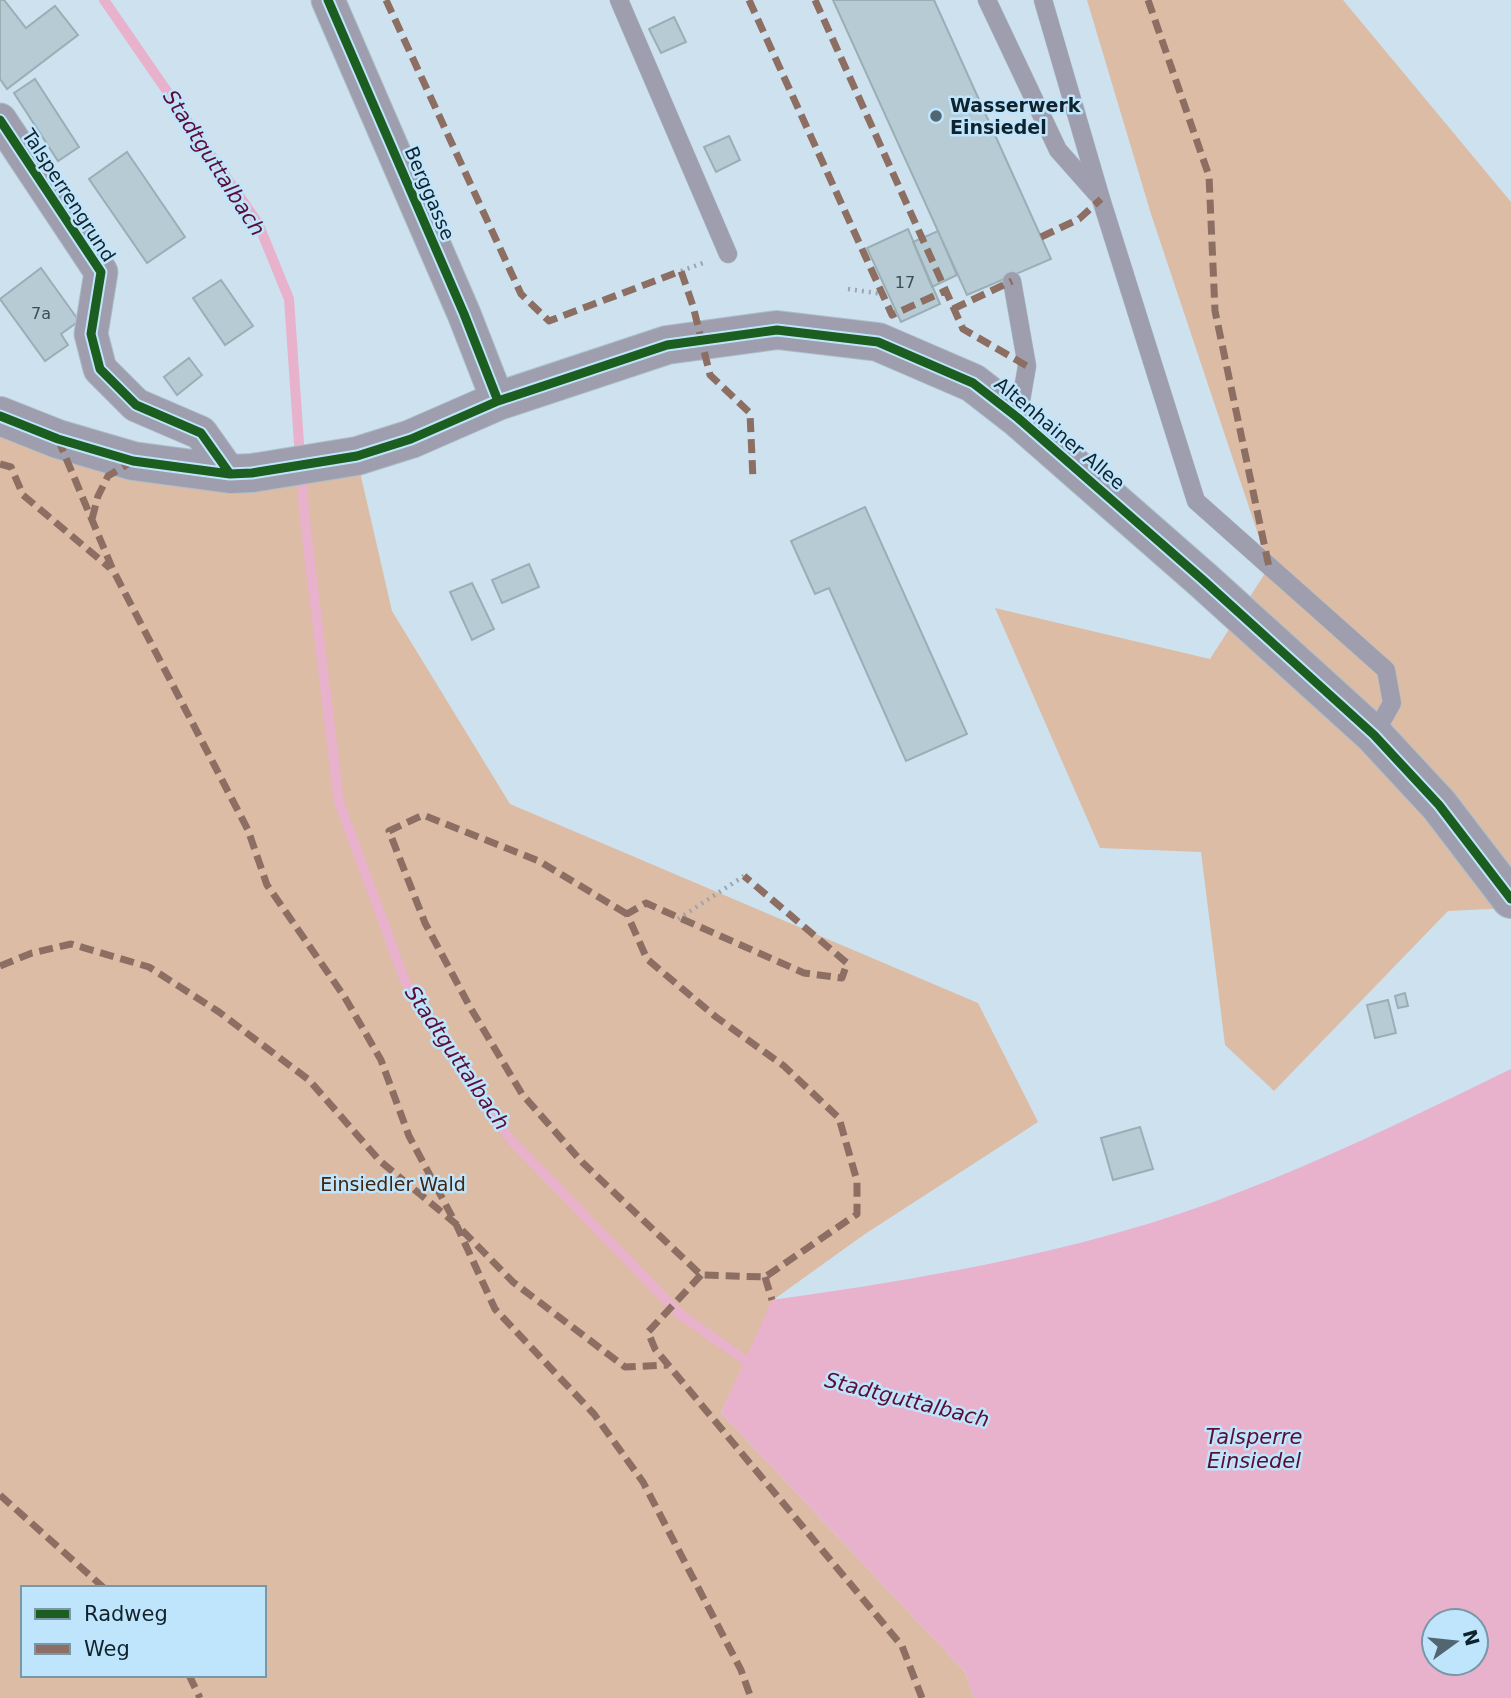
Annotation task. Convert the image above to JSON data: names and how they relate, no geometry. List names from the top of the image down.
{
  "streets": {
    "street": ["Berggasse", "Talsperrengrund", "Altenhainer Allee"]
  },
  "crossings": [
    ["Berggasse", "Altenhainer Allee"],
    ["Talsperrengrund", "Altenhainer Allee"]
  ],
  "water": ["Stadtguttalbach", "Talsperre Einsiedel"],
  "parks": ["Einsiedler Wald"],
  "places": ["Wasserwerk Einsiedel"],
  "house_numbers": ["17", "7a"],
  "legend": ["Radweg", "Weg"],
  "north": "right"
}
